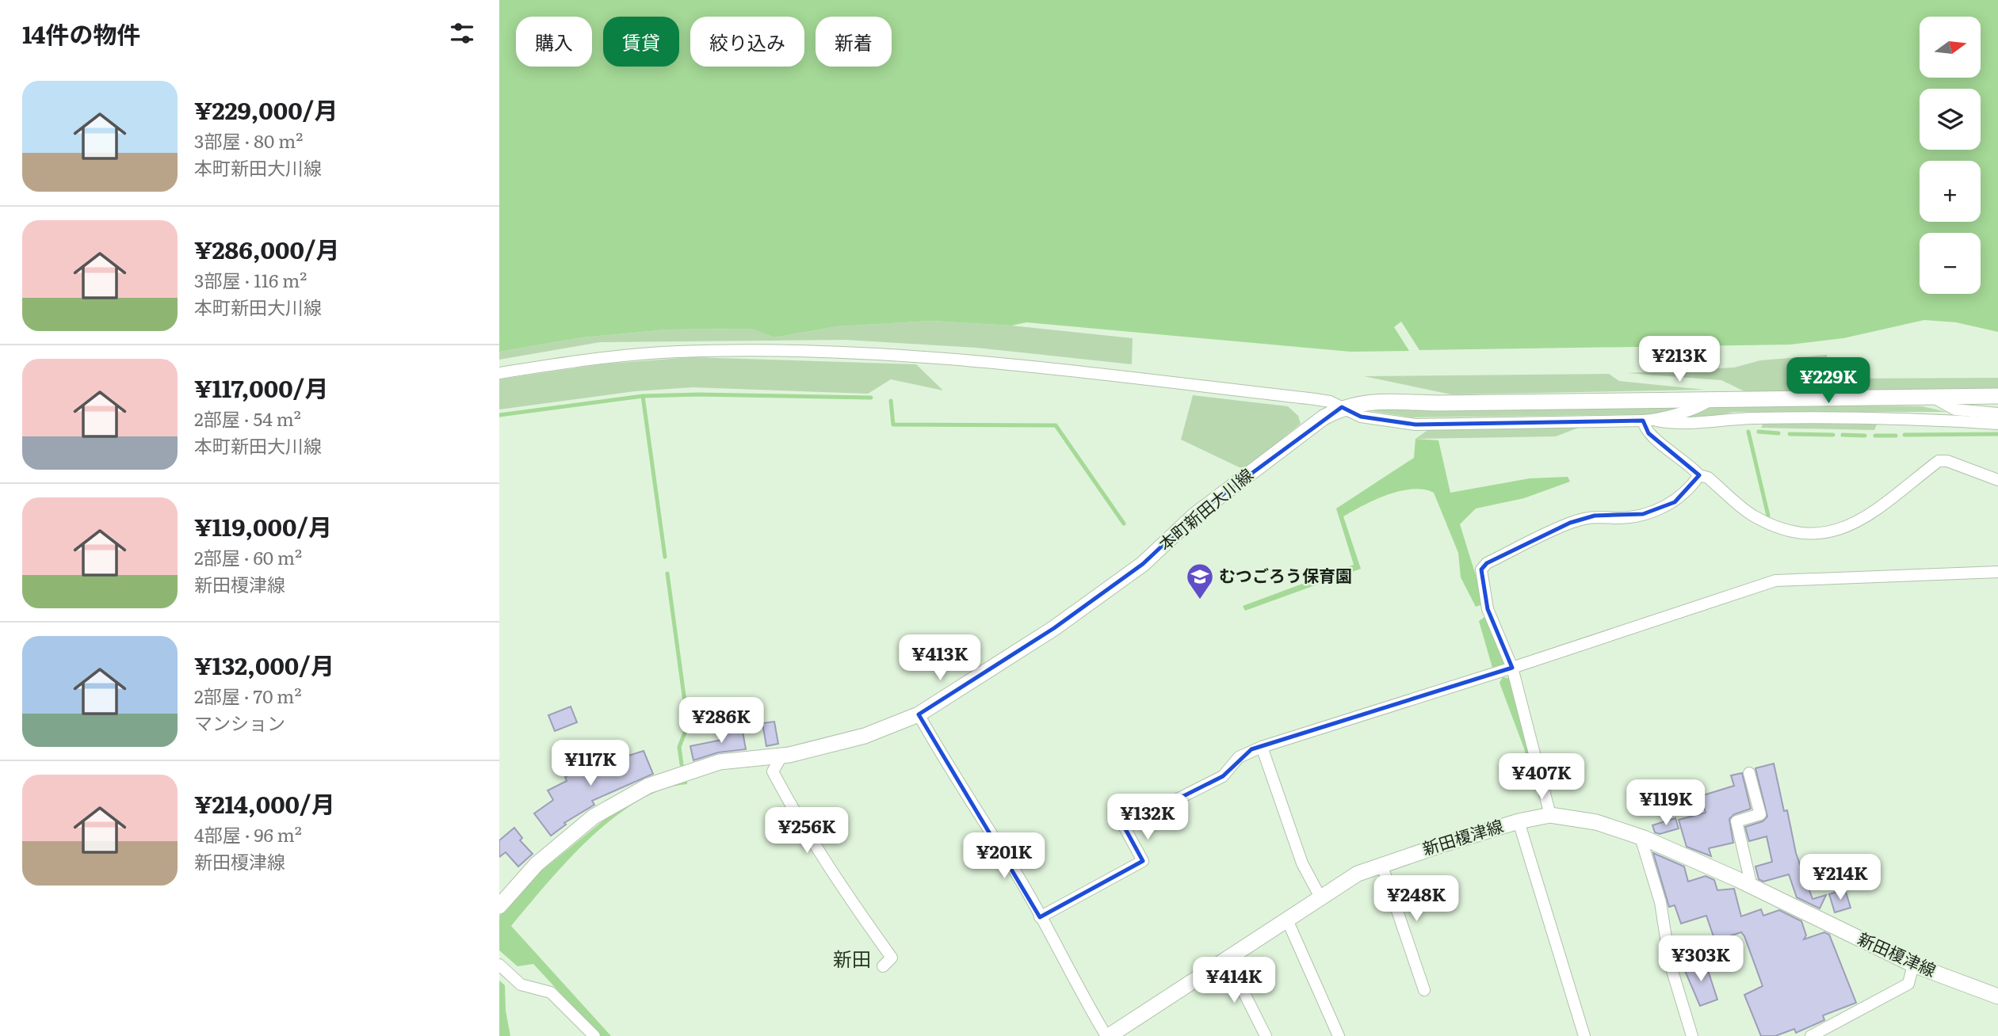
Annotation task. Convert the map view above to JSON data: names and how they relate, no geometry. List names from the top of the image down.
{
  "streets": {
    "main road": ["本町新田大川線", "新田榎津線"]
  },
  "districts": ["新田"],
  "places": {
    "school or university": ["むつごろう保育園"]
  },
  "north": "right",
  "page": {
    "heading": "14件の物件",
    "map_buttons": ["+", "−"],
    "chip": [
      "購入",
      "賃貸",
      "絞り込み",
      "新着"
    ],
    "list": [
      {
        "name": "¥229,000/月",
        "note": "3部屋 · 80 m² · 本町新田大川線"
      },
      {
        "name": "¥286,000/月",
        "note": "3部屋 · 116 m² · 本町新田大川線"
      },
      {
        "name": "¥117,000/月",
        "note": "2部屋 · 54 m² · 本町新田大川線"
      },
      {
        "name": "¥119,000/月",
        "note": "2部屋 · 60 m² · 新田榎津線"
      },
      {
        "name": "¥132,000/月",
        "note": "2部屋 · 70 m² · マンション"
      },
      {
        "name": "¥214,000/月",
        "note": "4部屋 · 96 m² · 新田榎津線"
      }
    ],
    "price": [
      "¥213K",
      "¥229K",
      "¥413K",
      "¥286K",
      "¥117K",
      "¥407K",
      "¥119K",
      "¥132K",
      "¥256K",
      "¥201K",
      "¥214K",
      "¥248K",
      "¥303K",
      "¥414K"
    ]
  }
}
